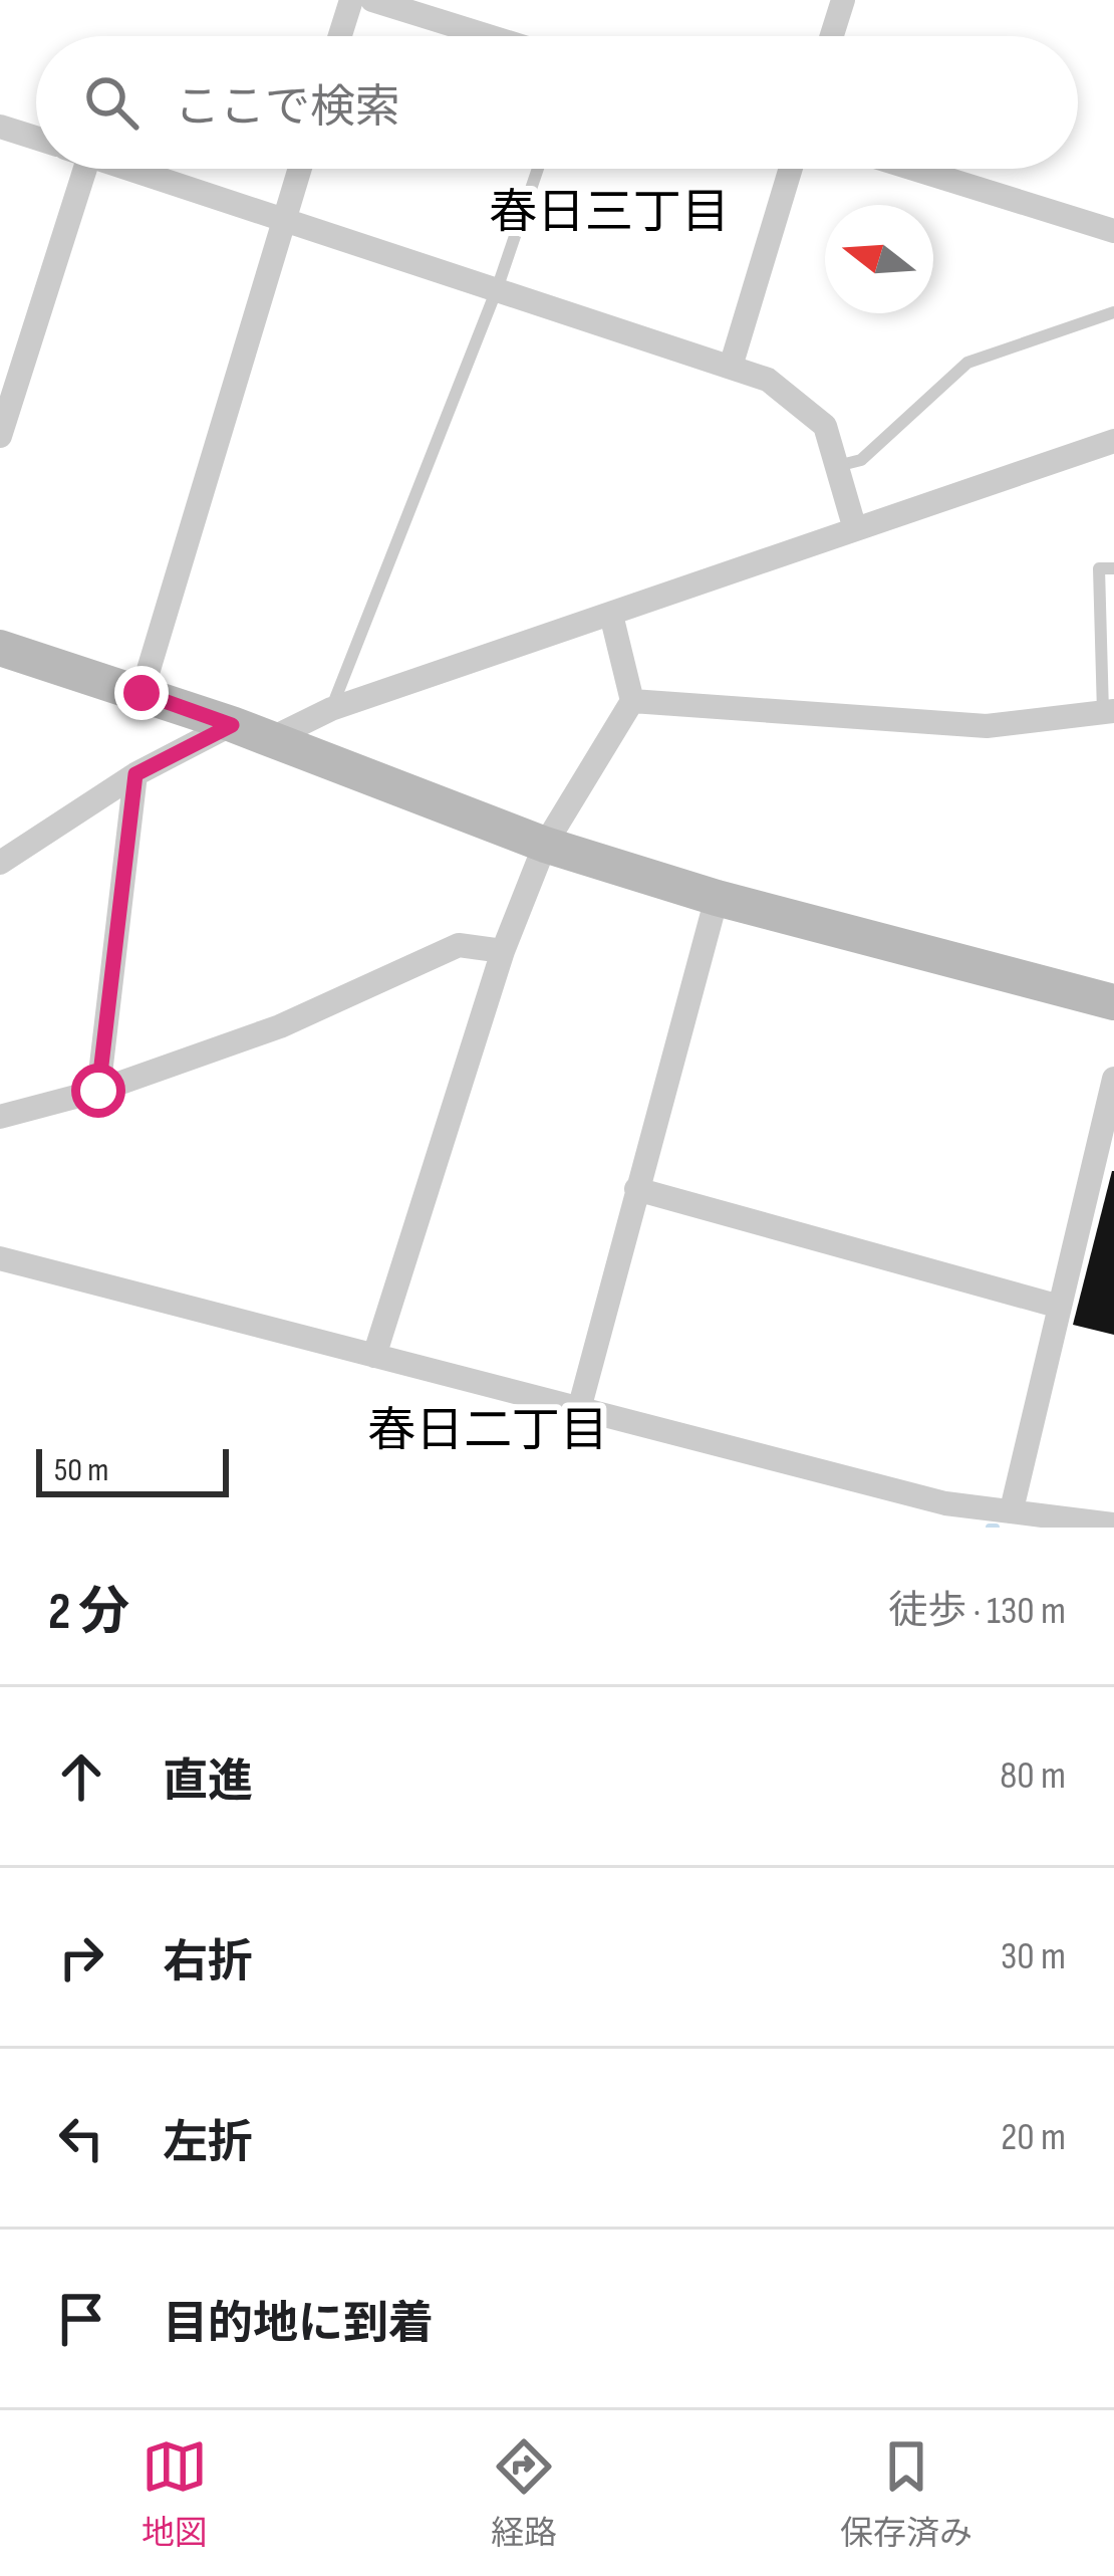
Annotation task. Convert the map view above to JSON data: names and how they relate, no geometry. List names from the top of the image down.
{
  "districts": ["春日三丁目", "春日二丁目"],
  "scale_bar": "50 m",
  "north": "left",
  "page": {
    "search": "ここで検索",
    "scale": "50 m",
    "heading": ["2 分", "徒歩 · 130 m"],
    "list": [
      ["直進", "80 m"],
      ["右折", "30 m"],
      ["左折", "20 m"],
      "目的地に到着"
    ],
    "nav": ["地図", "経路", "保存済み"]
  }
}
